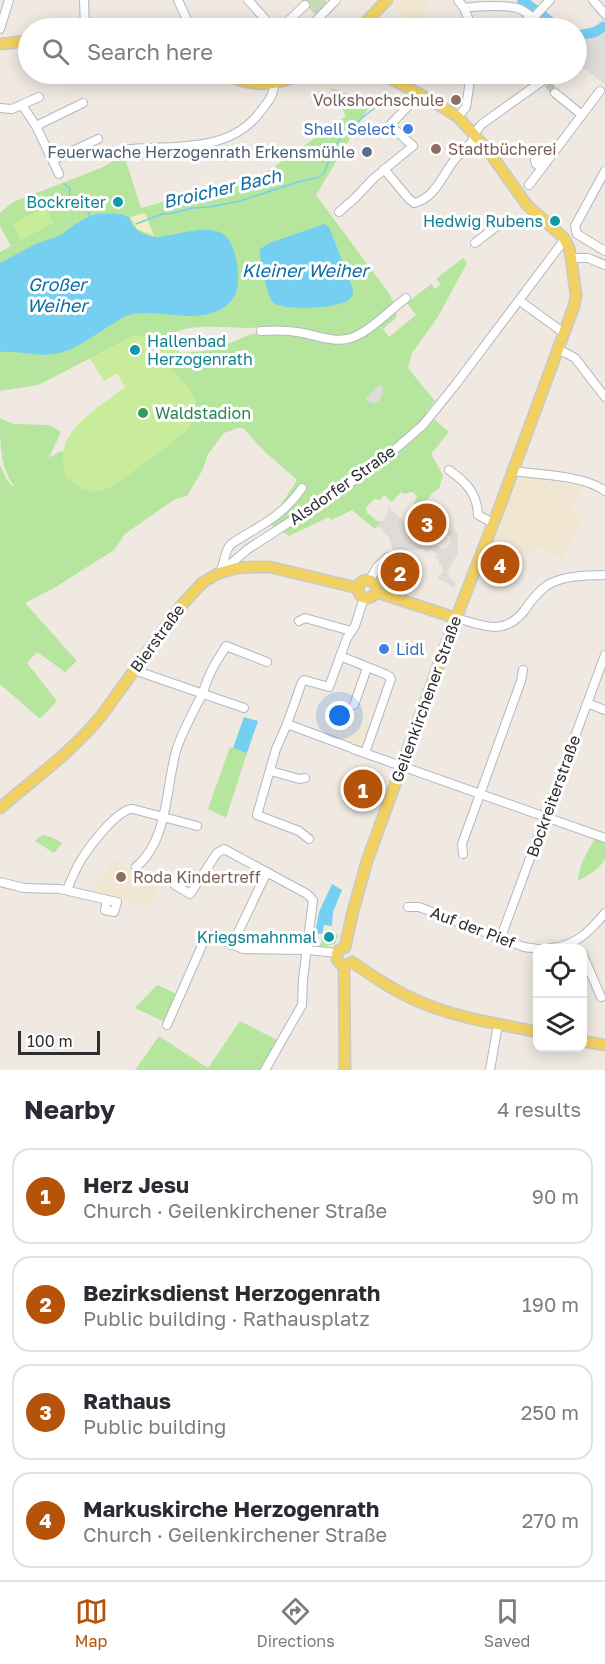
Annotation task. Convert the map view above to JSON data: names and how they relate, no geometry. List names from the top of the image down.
{
  "streets": {
    "main road": ["Bierstraße", "Geilenkirchener Straße"],
    "street": ["Alsdorfer Straße", "Bockreiterstraße", "Auf der Pief"]
  },
  "crossings": [
    ["Alsdorfer Straße", "Bierstraße"],
    ["Alsdorfer Straße", "Geilenkirchener Straße"],
    ["Bockreiterstraße", "Auf der Pief"]
  ],
  "water": ["Broicher Bach", "Kleiner Weiher", "Großer Weiher"],
  "places": [
    "Volkshochschule",
    "Shell Select",
    "Stadtbücherei",
    "Feuerwache Herzogenrath Erkensmühle",
    "Bockreiter",
    "Hedwig Rubens",
    "Hallenbad Herzogenrath",
    "Waldstadion",
    "Lidl",
    "Roda Kindertreff",
    "Kriegsmahnmal"
  ],
  "scale_bar": "100 m",
  "page": {
    "search": "Search here",
    "pins": [
      "3",
      "4",
      "2",
      "1"
    ],
    "scale": "100 m",
    "heading": ["Nearby", "4 results"],
    "list": [
      {
        "mark": "1",
        "name": "Herz Jesu",
        "note": "Church · Geilenkirchener Straße",
        "value": "90 m"
      },
      {
        "mark": "2",
        "name": "Bezirksdienst Herzogenrath",
        "note": "Public building · Rathausplatz",
        "value": "190 m"
      },
      {
        "mark": "3",
        "name": "Rathaus",
        "note": "Public building",
        "value": "250 m"
      },
      {
        "mark": "4",
        "name": "Markuskirche Herzogenrath",
        "note": "Church · Geilenkirchener Straße",
        "value": "270 m"
      }
    ],
    "nav": ["Map", "Directions", "Saved"]
  }
}
